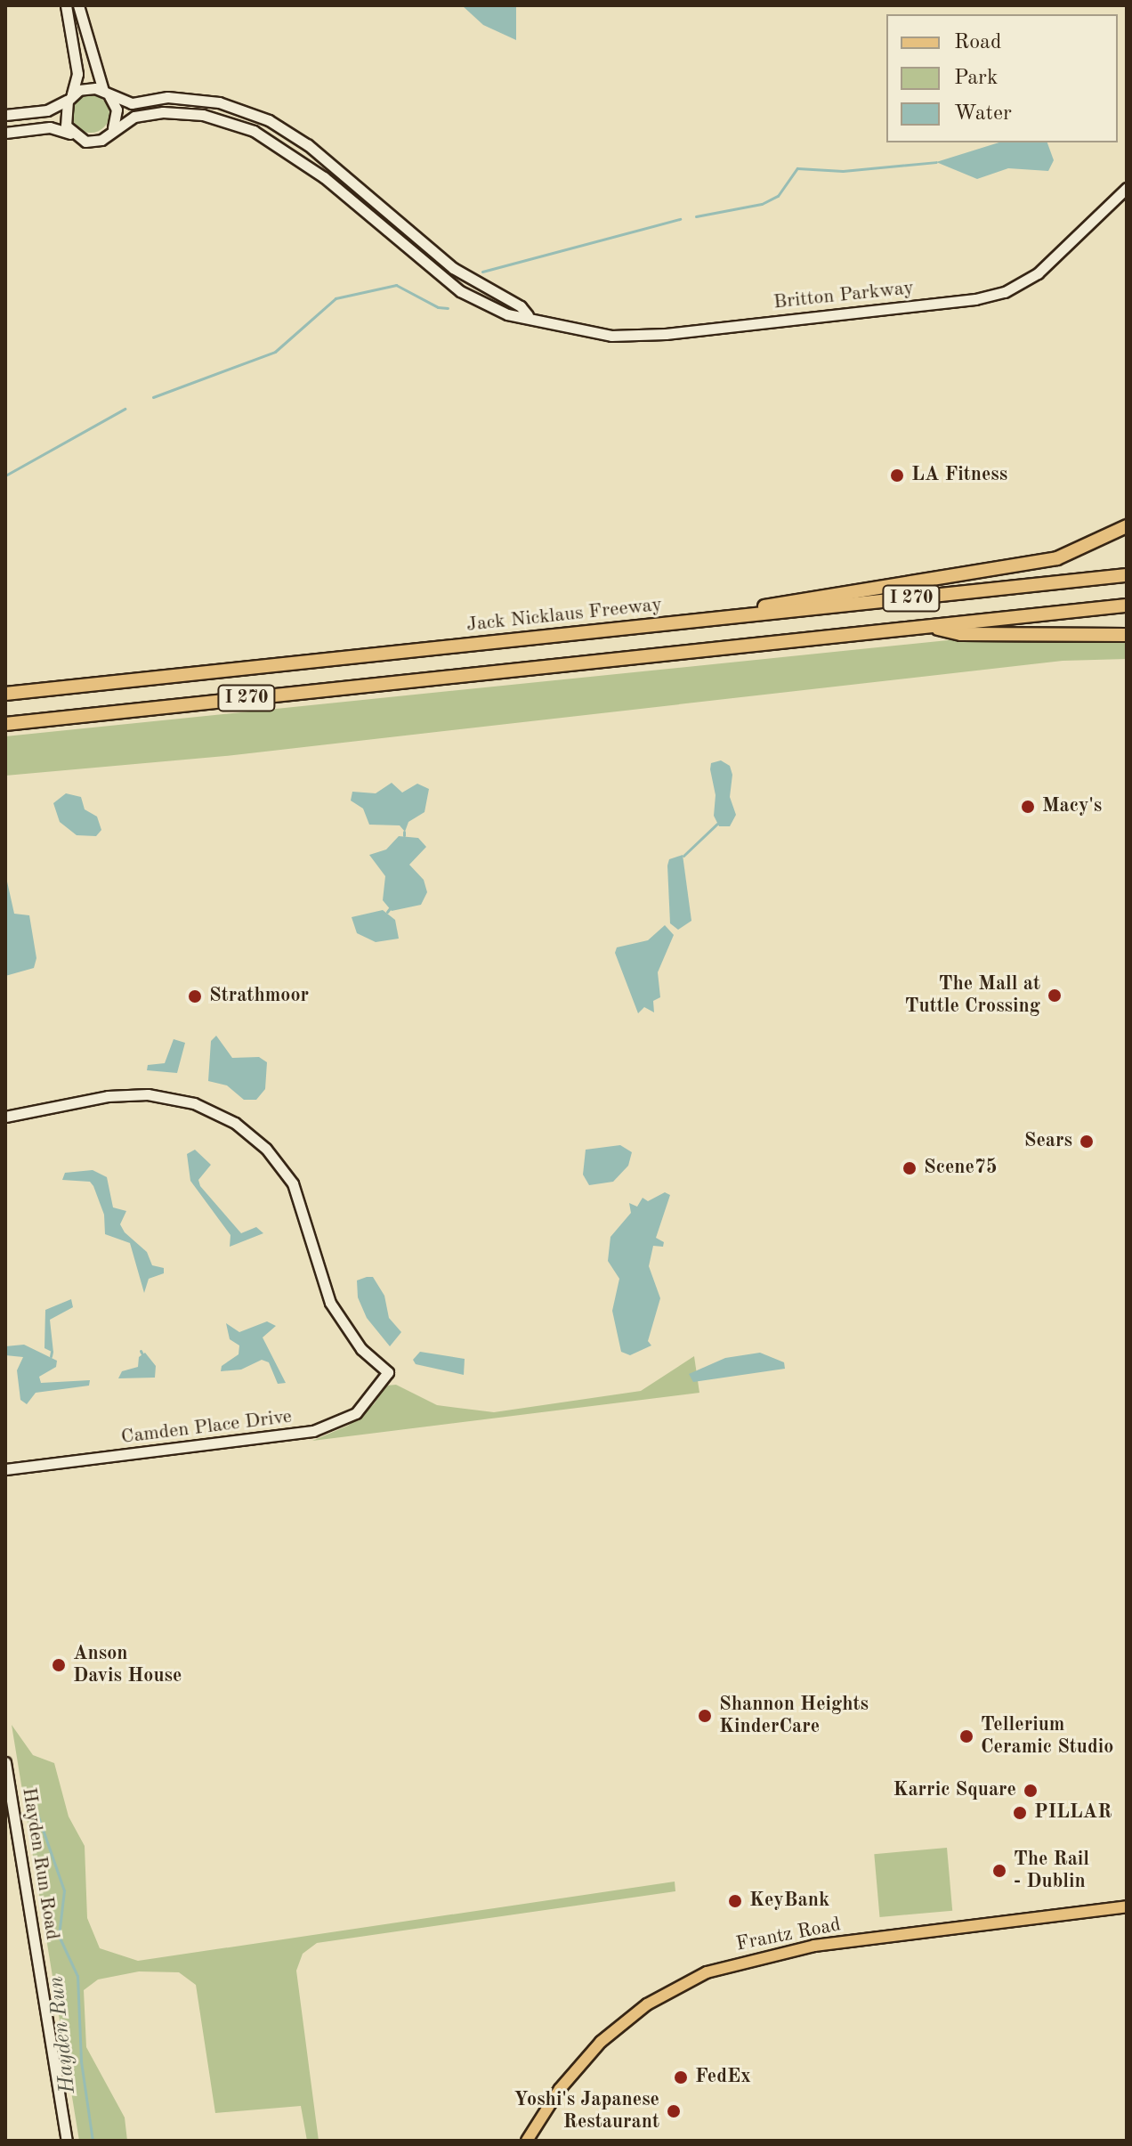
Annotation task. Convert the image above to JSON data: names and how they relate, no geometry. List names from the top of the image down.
{
  "streets": {
    "highway": ["I 270", "Jack Nicklaus Freeway"],
    "main road": [
      "Britton Parkway",
      "Camden Place Drive",
      "Hayden Run Road",
      "Frantz Road"
    ]
  },
  "water": ["Hayden Run"],
  "places": [
    "LA Fitness",
    "Macy's",
    "The Mall at Tuttle Crossing",
    "Strathmoor",
    "Sears",
    "Scene75",
    "Anson Davis House",
    "Shannon Heights KinderCare",
    "Tellerium Ceramic Studio",
    "Karric Square",
    "PILLAR",
    "The Rail - Dublin",
    "KeyBank",
    "FedEx",
    "Yoshi's Japanese Restaurant"
  ],
  "legend": ["Road", "Park", "Water"]
}
